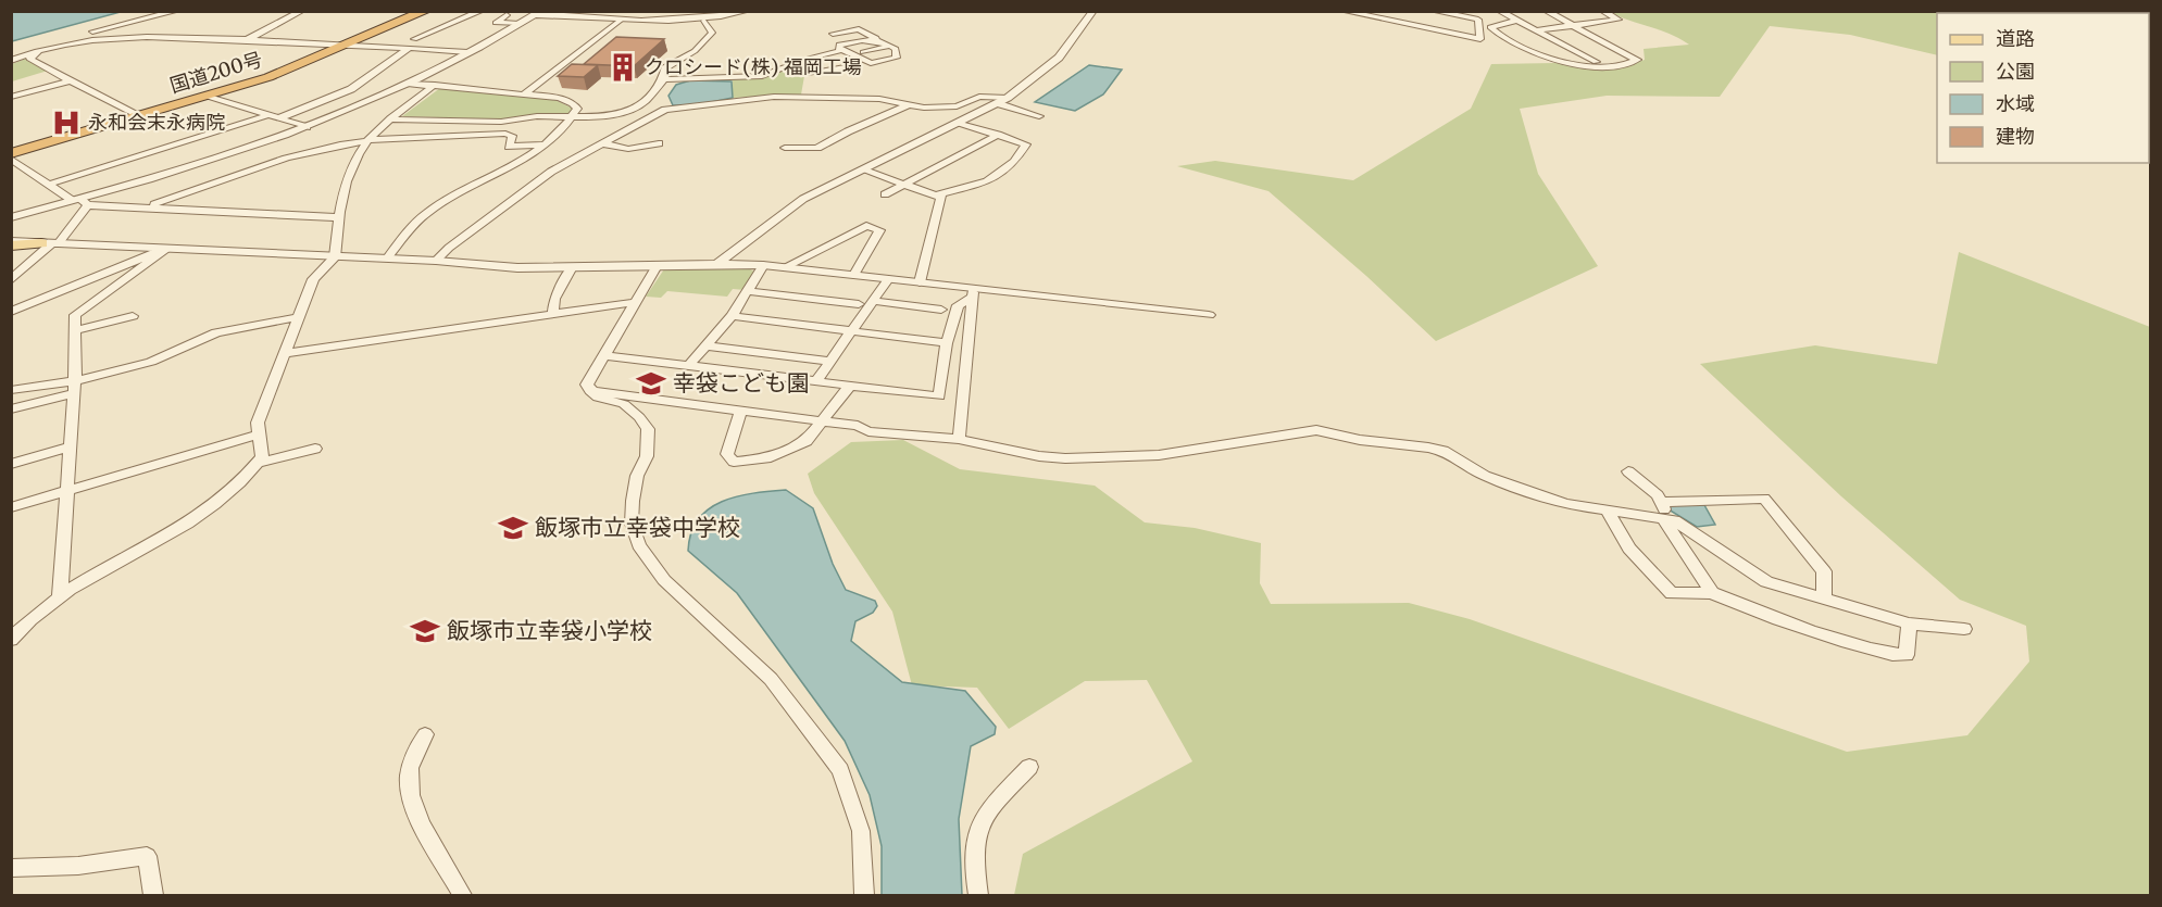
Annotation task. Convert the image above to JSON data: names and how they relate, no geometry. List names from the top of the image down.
{
  "streets": {
    "highway": ["国道200号"]
  },
  "places": {
    "building": ["クロシード(株) 福岡工場"],
    "hospital": ["永和会末永病院"],
    "school or university": ["幸袋こども園", "飯塚市立幸袋中学校", "飯塚市立幸袋小学校"]
  },
  "legend": [
    "道路",
    "公園",
    "水域",
    "建物"
  ]
}
